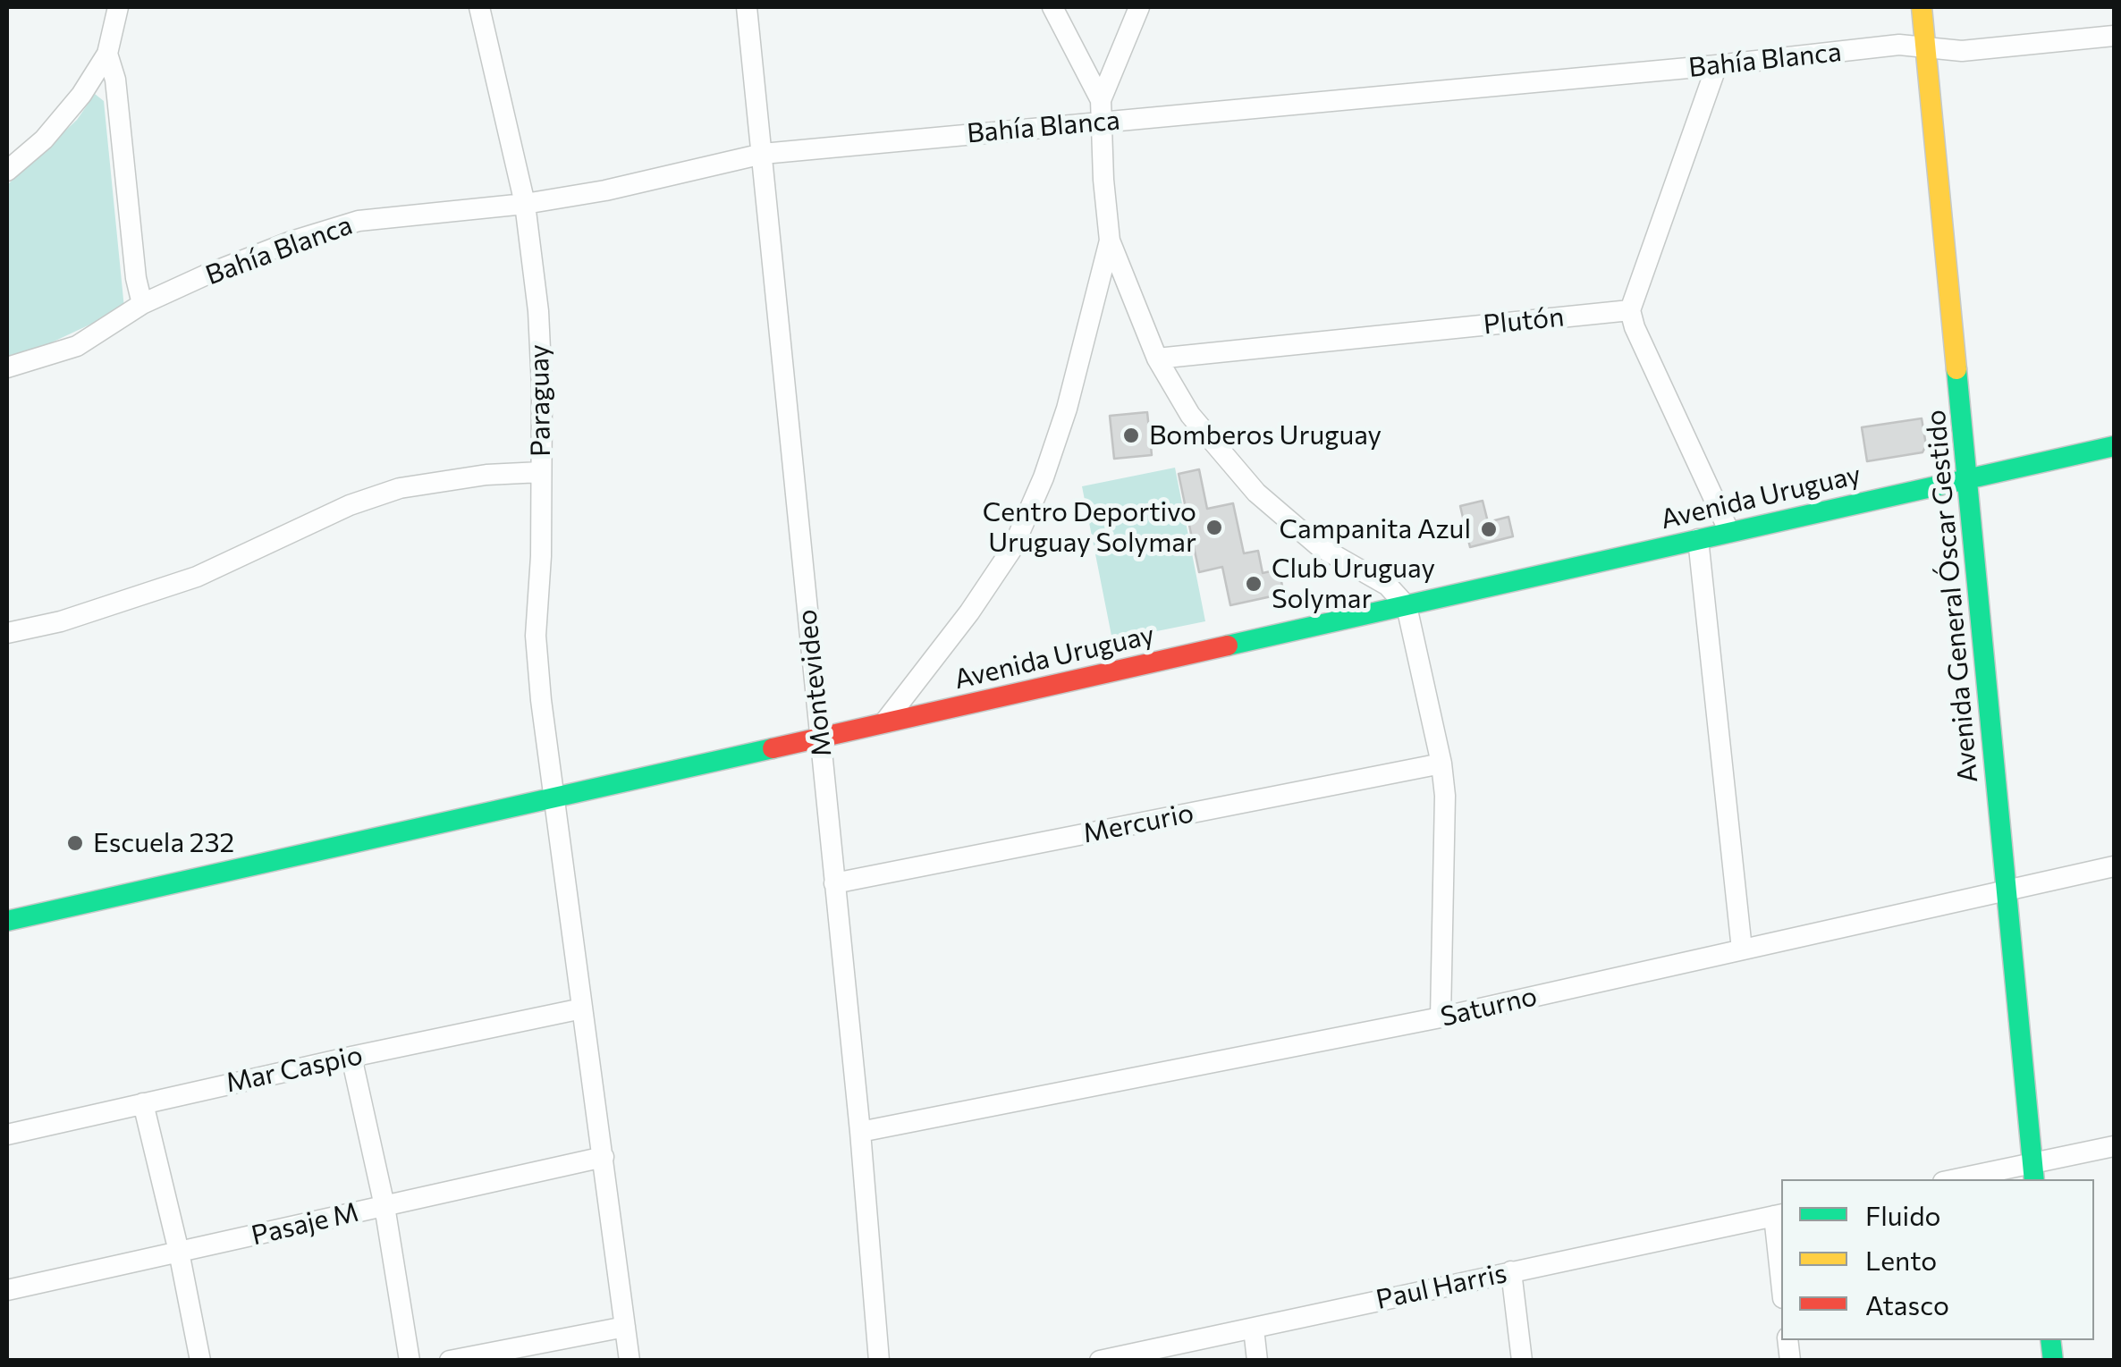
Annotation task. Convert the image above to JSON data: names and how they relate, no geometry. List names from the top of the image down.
{
  "streets": {
    "street": [
      "Bahía Blanca",
      "Plutón",
      "Paraguay",
      "Avenida Uruguay",
      "Avenida General Óscar Gestido",
      "Montevideo",
      "Mercurio",
      "Saturno",
      "Mar Caspio",
      "Pasaje M",
      "Paul Harris"
    ]
  },
  "crossings": [
    ["Bahía Blanca", "Paraguay"],
    ["Bahía Blanca", "Avenida General Óscar Gestido"],
    ["Bahía Blanca", "Montevideo"],
    ["Paraguay", "Avenida Uruguay"],
    ["Paraguay", "Mar Caspio"],
    ["Paraguay", "Pasaje M"],
    ["Avenida Uruguay", "Avenida General Óscar Gestido"],
    ["Avenida Uruguay", "Montevideo"],
    ["Avenida General Óscar Gestido", "Saturno"],
    ["Montevideo", "Mercurio"],
    ["Montevideo", "Saturno"]
  ],
  "places": [
    "Bomberos Uruguay",
    "Centro Deportivo Uruguay Solymar",
    "Campanita Azul",
    "Club Uruguay Solymar",
    "Escuela 232"
  ],
  "legend": ["Fluido", "Lento", "Atasco"]
}
